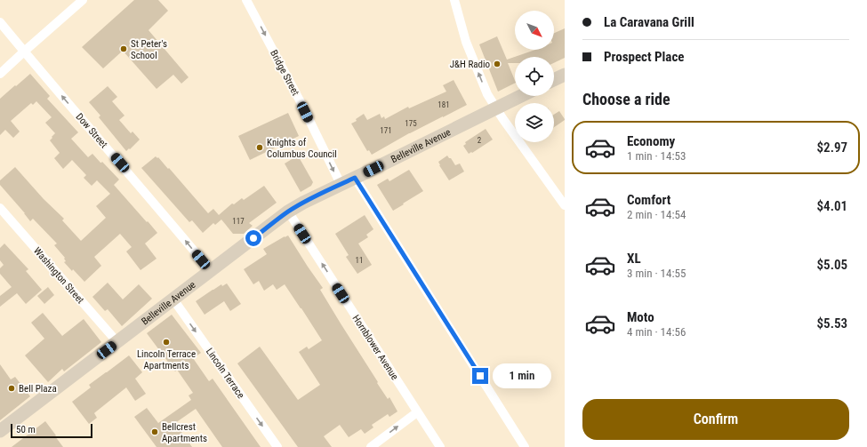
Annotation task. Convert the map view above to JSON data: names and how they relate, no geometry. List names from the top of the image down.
{
  "streets": {
    "main road": ["Belleville Avenue"],
    "street": [
      "Bridge Street",
      "Dow Street",
      "Washington Street",
      "Hornblower Avenue",
      "Lincoln Terrace"
    ]
  },
  "crossings": [
    ["Bridge Street", "Belleville Avenue"],
    ["Dow Street", "Belleville Avenue"],
    ["Belleville Avenue", "Washington Street"],
    ["Belleville Avenue", "Hornblower Avenue"],
    ["Belleville Avenue", "Lincoln Terrace"]
  ],
  "one_way": ["Bridge Street", "Dow Street", "Lincoln Terrace"],
  "places": [
    "St Peter's School",
    "J&H Radio",
    "Knights of Columbus Council",
    "Lincoln Terrace Apartments",
    "Bell Plaza",
    "Bellcrest Apartments"
  ],
  "house_numbers": [
    "181",
    "175",
    "171",
    "2",
    "117",
    "11"
  ],
  "scale_bar": "50 m",
  "north": "bottom right",
  "page": {
    "banner": ["La Caravana Grill", "Prospect Place"],
    "heading": "Choose a ride",
    "list": [
      {
        "name": "Economy",
        "note": "1 min · 14:53",
        "value": "$2.97"
      },
      {
        "name": "Comfort",
        "note": "2 min · 14:54",
        "value": "$4.01"
      },
      {
        "name": "XL",
        "note": "3 min · 14:55",
        "value": "$5.05"
      },
      {
        "name": "Moto",
        "note": "4 min · 14:56",
        "value": "$5.53"
      }
    ],
    "bubble": "1 min",
    "buttons": "Confirm",
    "scale": "50 m"
  }
}
